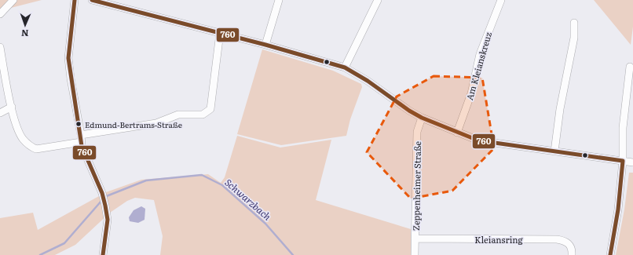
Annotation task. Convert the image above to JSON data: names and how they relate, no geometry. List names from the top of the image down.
{
  "streets": {
    "street": ["Am Kleianskreuz", "Zeppenheimer Straße", "Kleiansring"]
  },
  "crossings": [
    ["Zeppenheimer Straße", "Kleiansring"]
  ],
  "water": ["Schwarzbach"],
  "places": ["Edmund-Bertrams-Straße"],
  "lines": ["transit line 760"],
  "north": "bottom"
}
